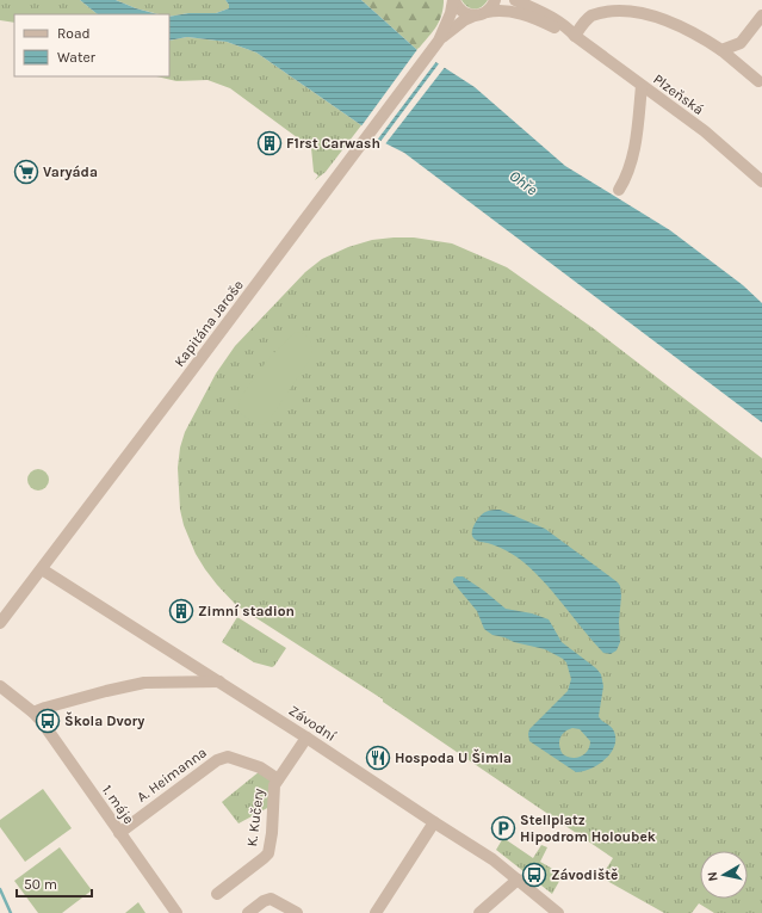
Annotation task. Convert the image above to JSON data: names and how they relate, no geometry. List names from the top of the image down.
{
  "streets": {
    "street": [
      "Plzeňská",
      "Kapitána Jaroše",
      "Závodní",
      "A. Heimanna",
      "1. máje",
      "K. Kučery"
    ]
  },
  "crossings": [
    ["Plzeňská", "Kapitána Jaroše"],
    ["Kapitána Jaroše", "Závodní"],
    ["A. Heimanna", "1. máje"],
    ["A. Heimanna", "K. Kučery"]
  ],
  "water": ["Ohře"],
  "places": {
    "building": ["F1rst Carwash", "Zimní stadion"],
    "supermarket": ["Varyáda"],
    "bus stop": ["Škola Dvory", "Závodiště"],
    "restaurant": ["Hospoda U Šimla"],
    "parking": ["Stellplatz Hipodrom Holoubek"]
  },
  "legend": ["Road", "Water"],
  "scale_bar": "50 m",
  "north": "left"
}
